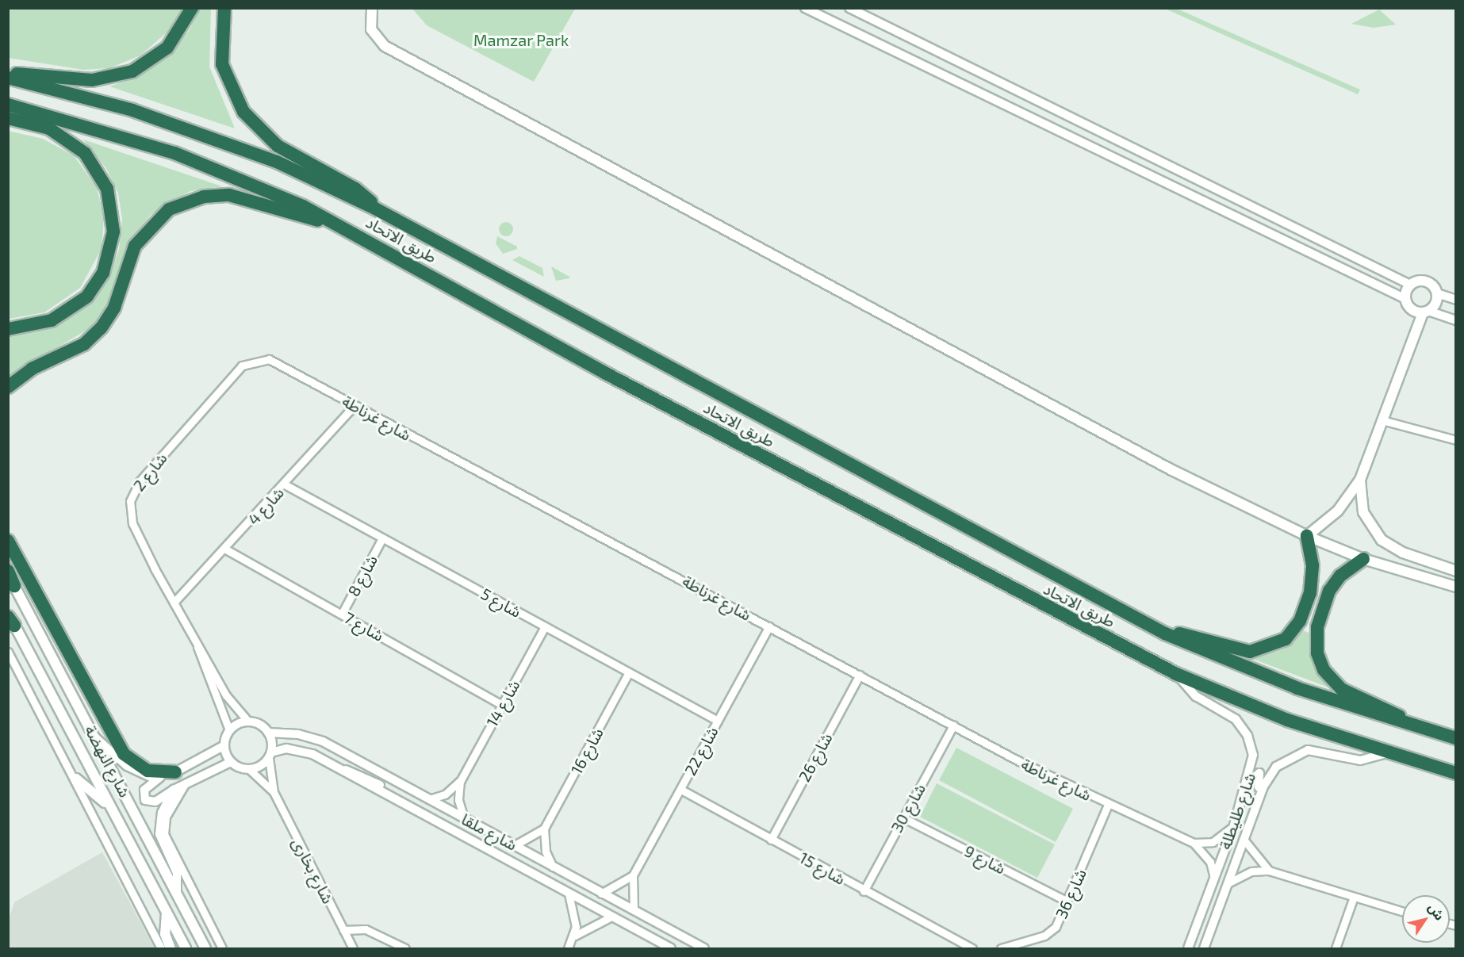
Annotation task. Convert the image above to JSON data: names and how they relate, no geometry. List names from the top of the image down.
{
  "streets": {
    "highway": ["طريق الاتحاد"],
    "main road": ["شارع النهضة"],
    "street": [
      "شارع غرناطة",
      "شارع 2",
      "شارع 4",
      "شارع 8",
      "شارع 5",
      "شارع 7",
      "شارع 14",
      "شارع 16",
      "شارع 22",
      "شارع 26",
      "شارع 30",
      "شارع طليطلة",
      "شارع ملقا",
      "شارع 9",
      "شارع 15",
      "شارع بخارى",
      "شارع 36"
    ]
  },
  "crossings": [
    ["طريق الاتحاد", "شارع طليطلة"],
    ["شارع غرناطة", "شارع 2"],
    ["شارع غرناطة", "شارع 4"],
    ["شارع غرناطة", "شارع 22"],
    ["شارع غرناطة", "شارع 26"],
    ["شارع غرناطة", "شارع 30"],
    ["شارع غرناطة", "شارع طليطلة"],
    ["شارع غرناطة", "شارع 36"],
    ["شارع 2", "شارع 4"],
    ["شارع 2", "شارع ملقا"],
    ["شارع 2", "شارع بخارى"],
    ["شارع 4", "شارع 5"],
    ["شارع 4", "شارع 7"],
    ["شارع 8", "شارع 5"],
    ["شارع 8", "شارع 7"],
    ["شارع 5", "شارع 14"],
    ["شارع 5", "شارع 16"],
    ["شارع 5", "شارع 22"],
    ["شارع 7", "شارع 14"],
    ["شارع 14", "شارع ملقا"],
    ["شارع 22", "شارع 15"],
    ["شارع 26", "شارع 15"],
    ["شارع 30", "شارع 9"],
    ["شارع 30", "شارع 15"],
    ["شارع ملقا", "شارع بخارى"],
    ["شارع 9", "شارع 36"]
  ],
  "parks": ["Mamzar Park"],
  "north": "top right"
}
